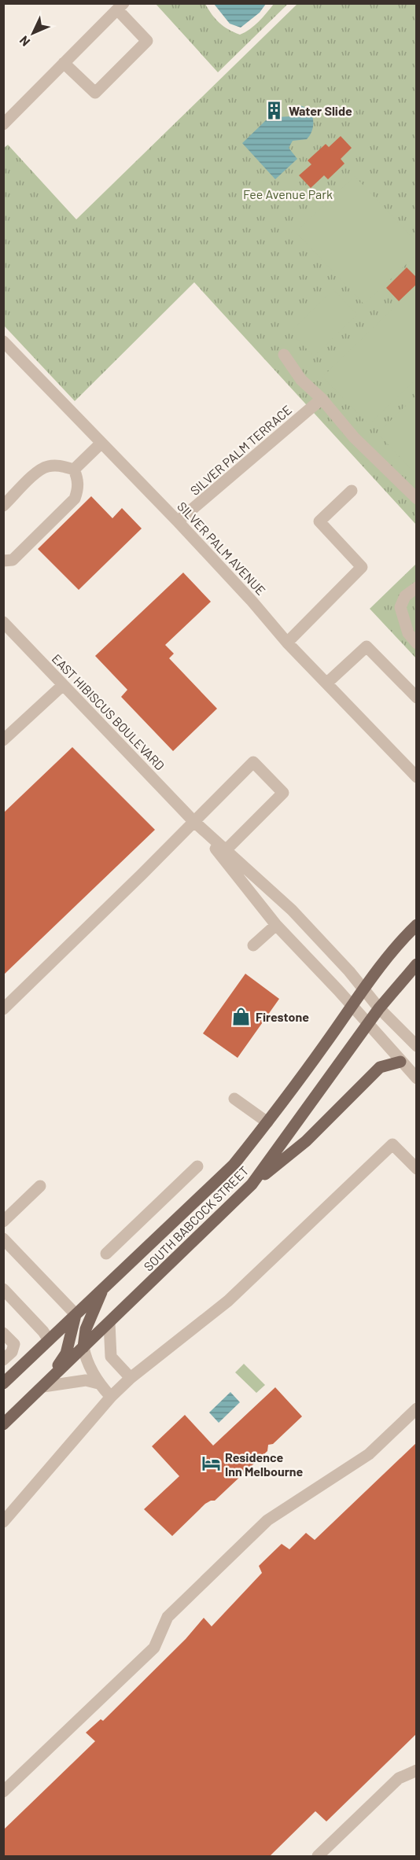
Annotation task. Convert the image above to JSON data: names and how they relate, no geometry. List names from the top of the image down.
{
  "streets": {
    "main road": ["SOUTH BABCOCK STREET"],
    "street": ["SILVER PALM TERRACE", "SILVER PALM AVENUE", "EAST HIBISCUS BOULEVARD"]
  },
  "crossings": [
    ["SILVER PALM TERRACE", "SILVER PALM AVENUE"],
    ["EAST HIBISCUS BOULEVARD", "SOUTH BABCOCK STREET"]
  ],
  "parks": ["Fee Avenue Park"],
  "places": {
    "building": ["Water Slide"],
    "shop": ["Firestone"],
    "hotel": ["Residence Inn Melbourne"]
  },
  "north": "bottom left"
}
